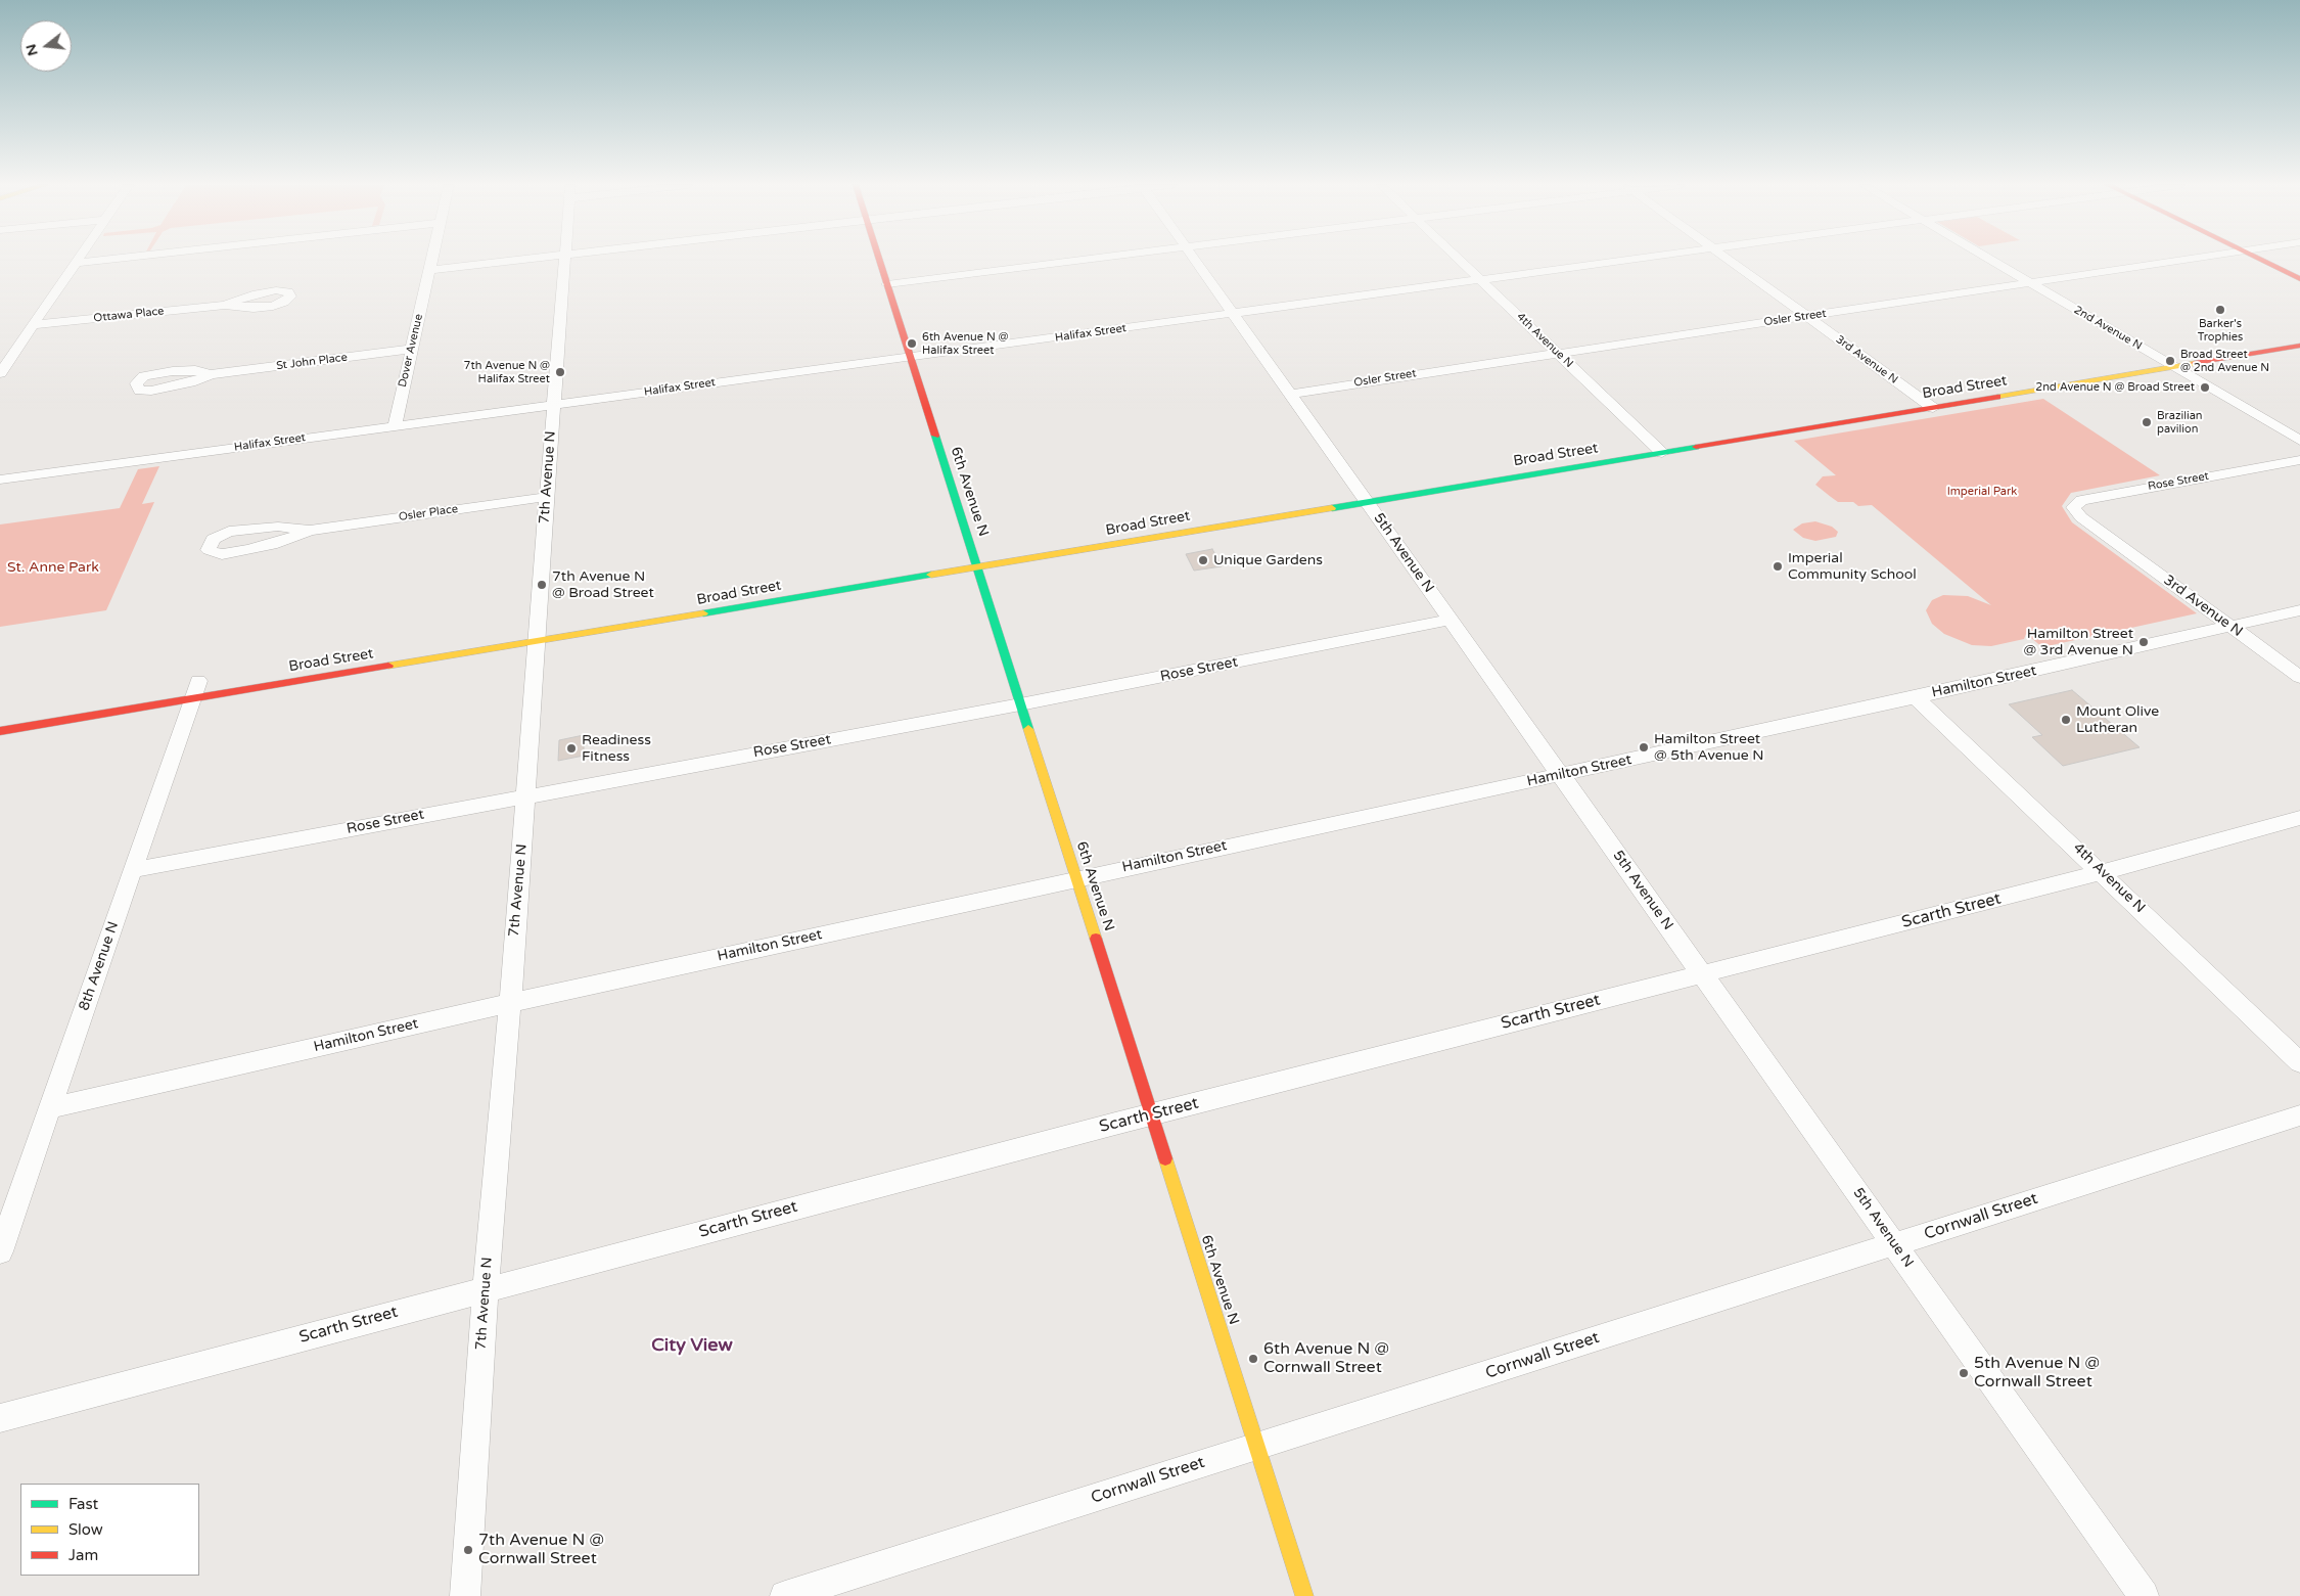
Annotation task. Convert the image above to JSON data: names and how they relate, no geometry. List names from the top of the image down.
{
  "streets": {
    "main road": ["Broad Street", "6th Avenue N"],
    "street": [
      "Ottawa Place",
      "Osler Street",
      "2nd Avenue N",
      "Halifax Street",
      "4th Avenue N",
      "Dover Avenue",
      "3rd Avenue N",
      "St John Place",
      "7th Avenue N",
      "Rose Street",
      "Osler Place",
      "5th Avenue N",
      "Hamilton Street",
      "Scarth Street",
      "8th Avenue N",
      "Cornwall Street"
    ]
  },
  "crossings": [
    ["Osler Street", "2nd Avenue N"],
    ["Osler Street", "4th Avenue N"],
    ["Osler Street", "3rd Avenue N"],
    ["Osler Street", "5th Avenue N"],
    ["2nd Avenue N", "Broad Street"],
    ["Halifax Street", "4th Avenue N"],
    ["Halifax Street", "Dover Avenue"],
    ["Halifax Street", "7th Avenue N"],
    ["Halifax Street", "6th Avenue N"],
    ["Halifax Street", "5th Avenue N"],
    ["4th Avenue N", "Broad Street"],
    ["4th Avenue N", "Hamilton Street"],
    ["4th Avenue N", "Scarth Street"],
    ["Dover Avenue", "St John Place"],
    ["3rd Avenue N", "Broad Street"],
    ["3rd Avenue N", "Rose Street"],
    ["3rd Avenue N", "Hamilton Street"],
    ["Broad Street", "7th Avenue N"],
    ["Broad Street", "6th Avenue N"],
    ["Broad Street", "5th Avenue N"],
    ["Broad Street", "8th Avenue N"],
    ["7th Avenue N", "Rose Street"],
    ["7th Avenue N", "Osler Place"],
    ["7th Avenue N", "Hamilton Street"],
    ["7th Avenue N", "Scarth Street"],
    ["Rose Street", "6th Avenue N"],
    ["Rose Street", "5th Avenue N"],
    ["Rose Street", "8th Avenue N"],
    ["6th Avenue N", "Hamilton Street"],
    ["6th Avenue N", "Scarth Street"],
    ["6th Avenue N", "Cornwall Street"],
    ["5th Avenue N", "Hamilton Street"],
    ["5th Avenue N", "Scarth Street"],
    ["5th Avenue N", "Cornwall Street"],
    ["Hamilton Street", "8th Avenue N"]
  ],
  "districts": ["City View"],
  "parks": ["Imperial Park", "St. Anne Park"],
  "places": [
    "Barker's Trophies",
    "6th Avenue N @ Halifax Street",
    "Broad Street @ 2nd Avenue N",
    "7th Avenue N @ Halifax Street",
    "2nd Avenue N @ Broad Street",
    "Brazilian pavilion",
    "Unique Gardens",
    "Imperial Community School",
    "7th Avenue N @ Broad Street",
    "Hamilton Street @ 3rd Avenue N",
    "Mount Olive Lutheran",
    "Hamilton Street @ 5th Avenue N",
    "Readiness Fitness",
    "6th Avenue N @ Cornwall Street",
    "5th Avenue N @ Cornwall Street",
    "7th Avenue N @ Cornwall Street"
  ],
  "legend": ["Fast", "Slow", "Jam"],
  "north": "left"
}
